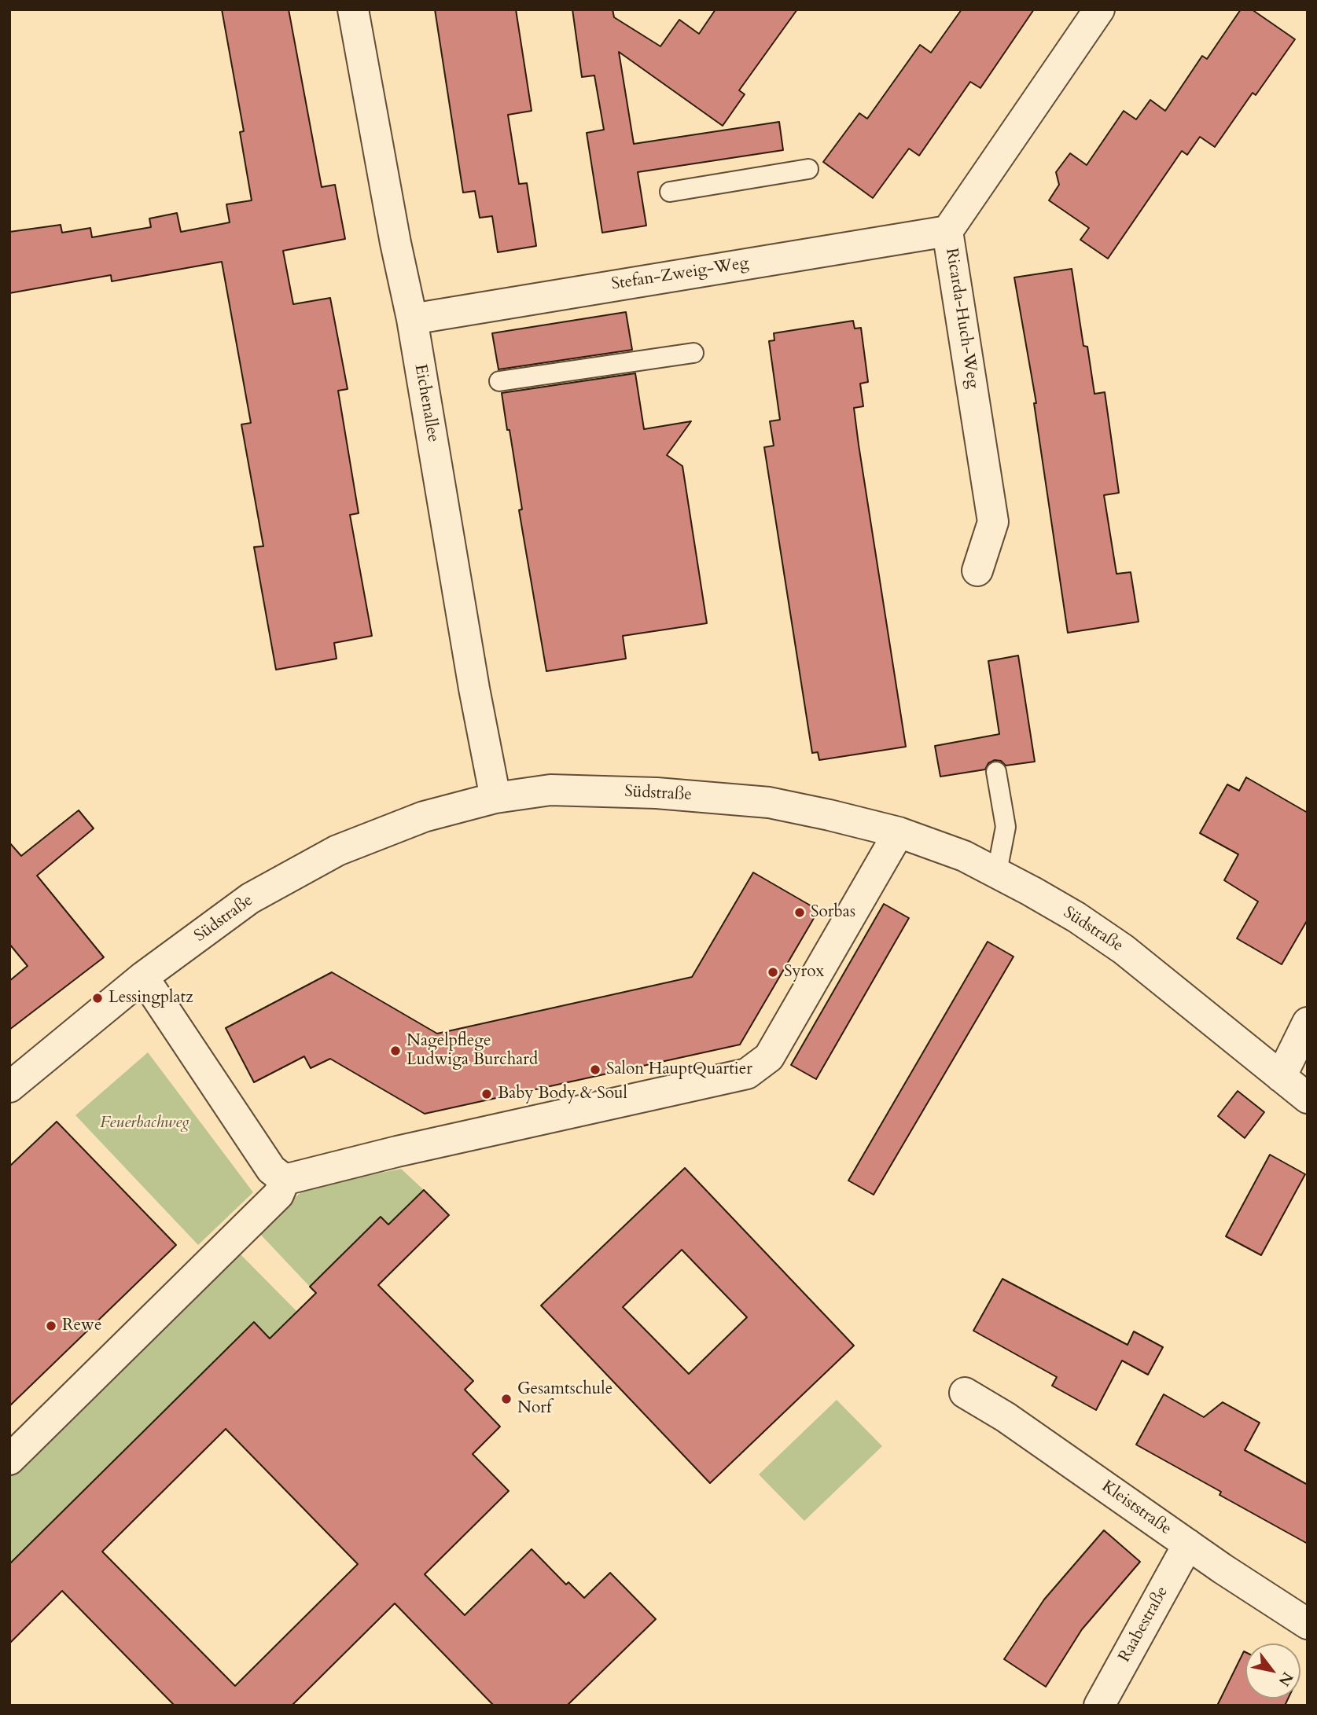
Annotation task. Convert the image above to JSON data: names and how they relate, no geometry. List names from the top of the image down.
{
  "streets": {
    "street": [
      "Stefan-Zweig-Weg",
      "Ricarda-Huch-Weg",
      "Eichenallee",
      "Südstraße",
      "Kleiststraße",
      "Raabestraße"
    ]
  },
  "crossings": [
    ["Stefan-Zweig-Weg", "Ricarda-Huch-Weg"],
    ["Stefan-Zweig-Weg", "Eichenallee"],
    ["Eichenallee", "Südstraße"],
    ["Kleiststraße", "Raabestraße"]
  ],
  "parks": ["Feuerbachweg"],
  "places": [
    "Sorbas",
    "Syrox",
    "Lessingplatz",
    "Nagelpflege Ludwiga Burchard",
    "Salon HauptQuartier",
    "Baby Body & Soul",
    "Rewe",
    "Gesamtschule Norf"
  ],
  "north": "bottom right"
}
